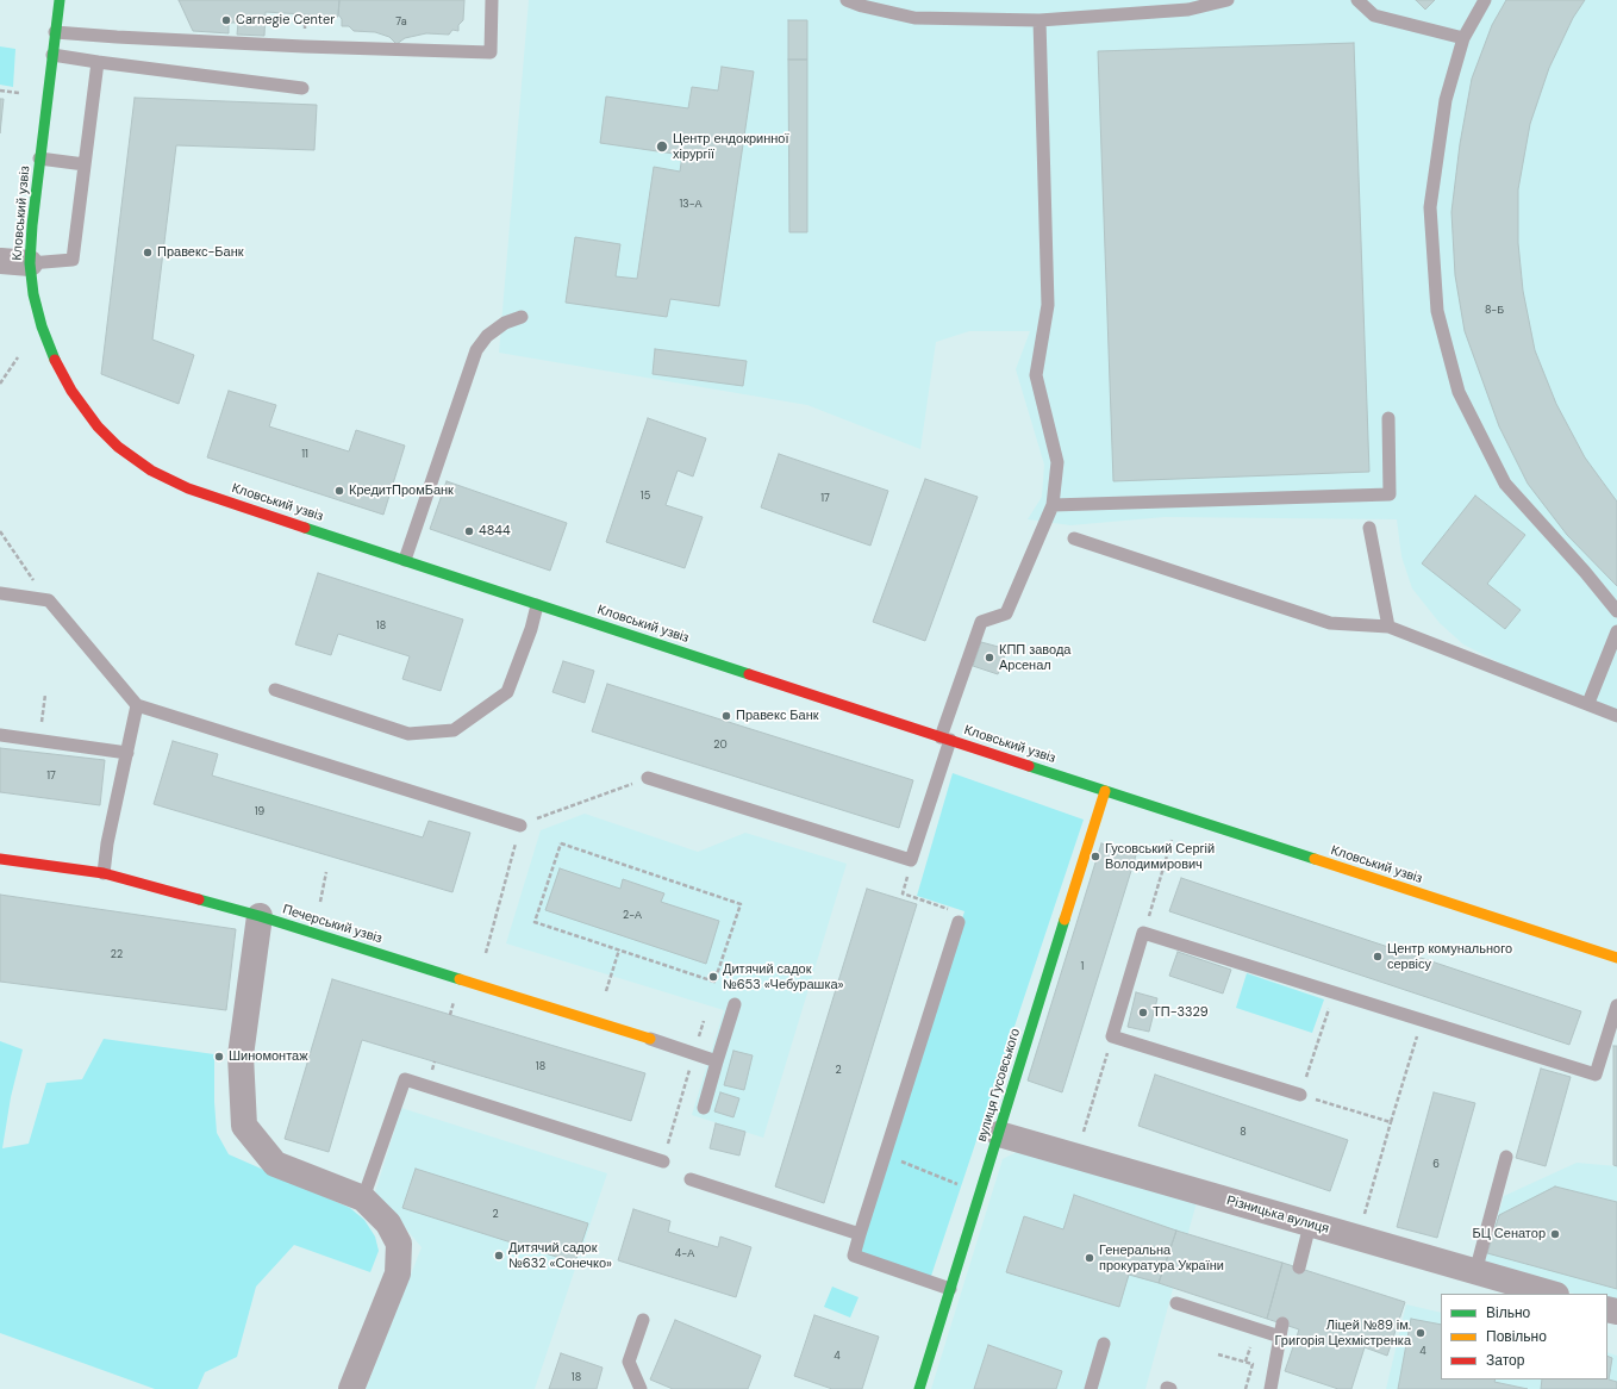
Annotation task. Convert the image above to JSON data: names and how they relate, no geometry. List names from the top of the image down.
{
  "streets": {
    "street": [
      "Кловський узвіз",
      "Печерський узвіз",
      "вулиця Гусовського",
      "Різницька вулиця"
    ]
  },
  "crossings": [
    ["Кловський узвіз", "вулиця Гусовського"],
    ["вулиця Гусовського", "Різницька вулиця"]
  ],
  "places": [
    "Carnegie Center",
    "Центр ендокринної хірургії",
    "Правекс-Банк",
    "КредитПромБанк",
    "4844",
    "КПП завода Арсенал",
    "Правекс Банк",
    "Гусовський Сергій Володимирович",
    "Центр комунального сервісу",
    "Дитячий садок №653 «Чебурашка»",
    "ТП-3329",
    "Шиномонтаж",
    "БЦ Сенатор",
    "Дитячий садок №632 «Сонечко»",
    "Генеральна прокуратура України",
    "Ліцей №89 ім. Григорія Цехмістренка"
  ],
  "house_numbers": [
    "7a",
    "13-А",
    "8-Б",
    "11",
    "15",
    "17",
    "18",
    "20",
    "17",
    "19",
    "2-А",
    "22",
    "1",
    "18",
    "2",
    "8",
    "6",
    "2",
    "4-А",
    "4",
    "4",
    "18"
  ],
  "legend": ["Вільно", "Повільно", "Затор"]
}
